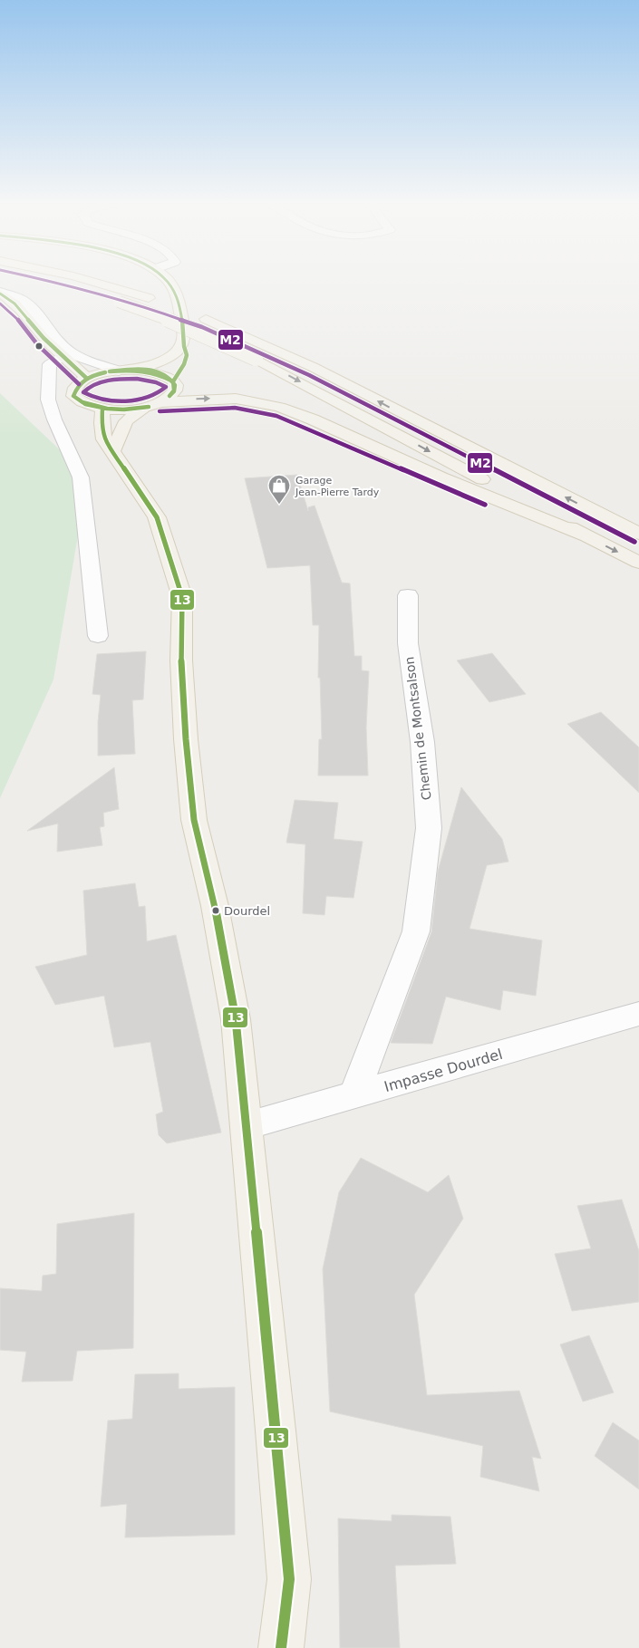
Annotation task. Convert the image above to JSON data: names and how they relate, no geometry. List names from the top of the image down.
{
  "streets": {
    "street": ["Chemin de Montsalson", "Impasse Dourdel"]
  },
  "crossings": [
    ["Chemin de Montsalson", "Impasse Dourdel"]
  ],
  "places": {
    "shop": ["Garage Jean-Pierre Tardy"],
    "other": ["Dourdel"]
  },
  "lines": ["transit line 13", "transit line M2"]
}
